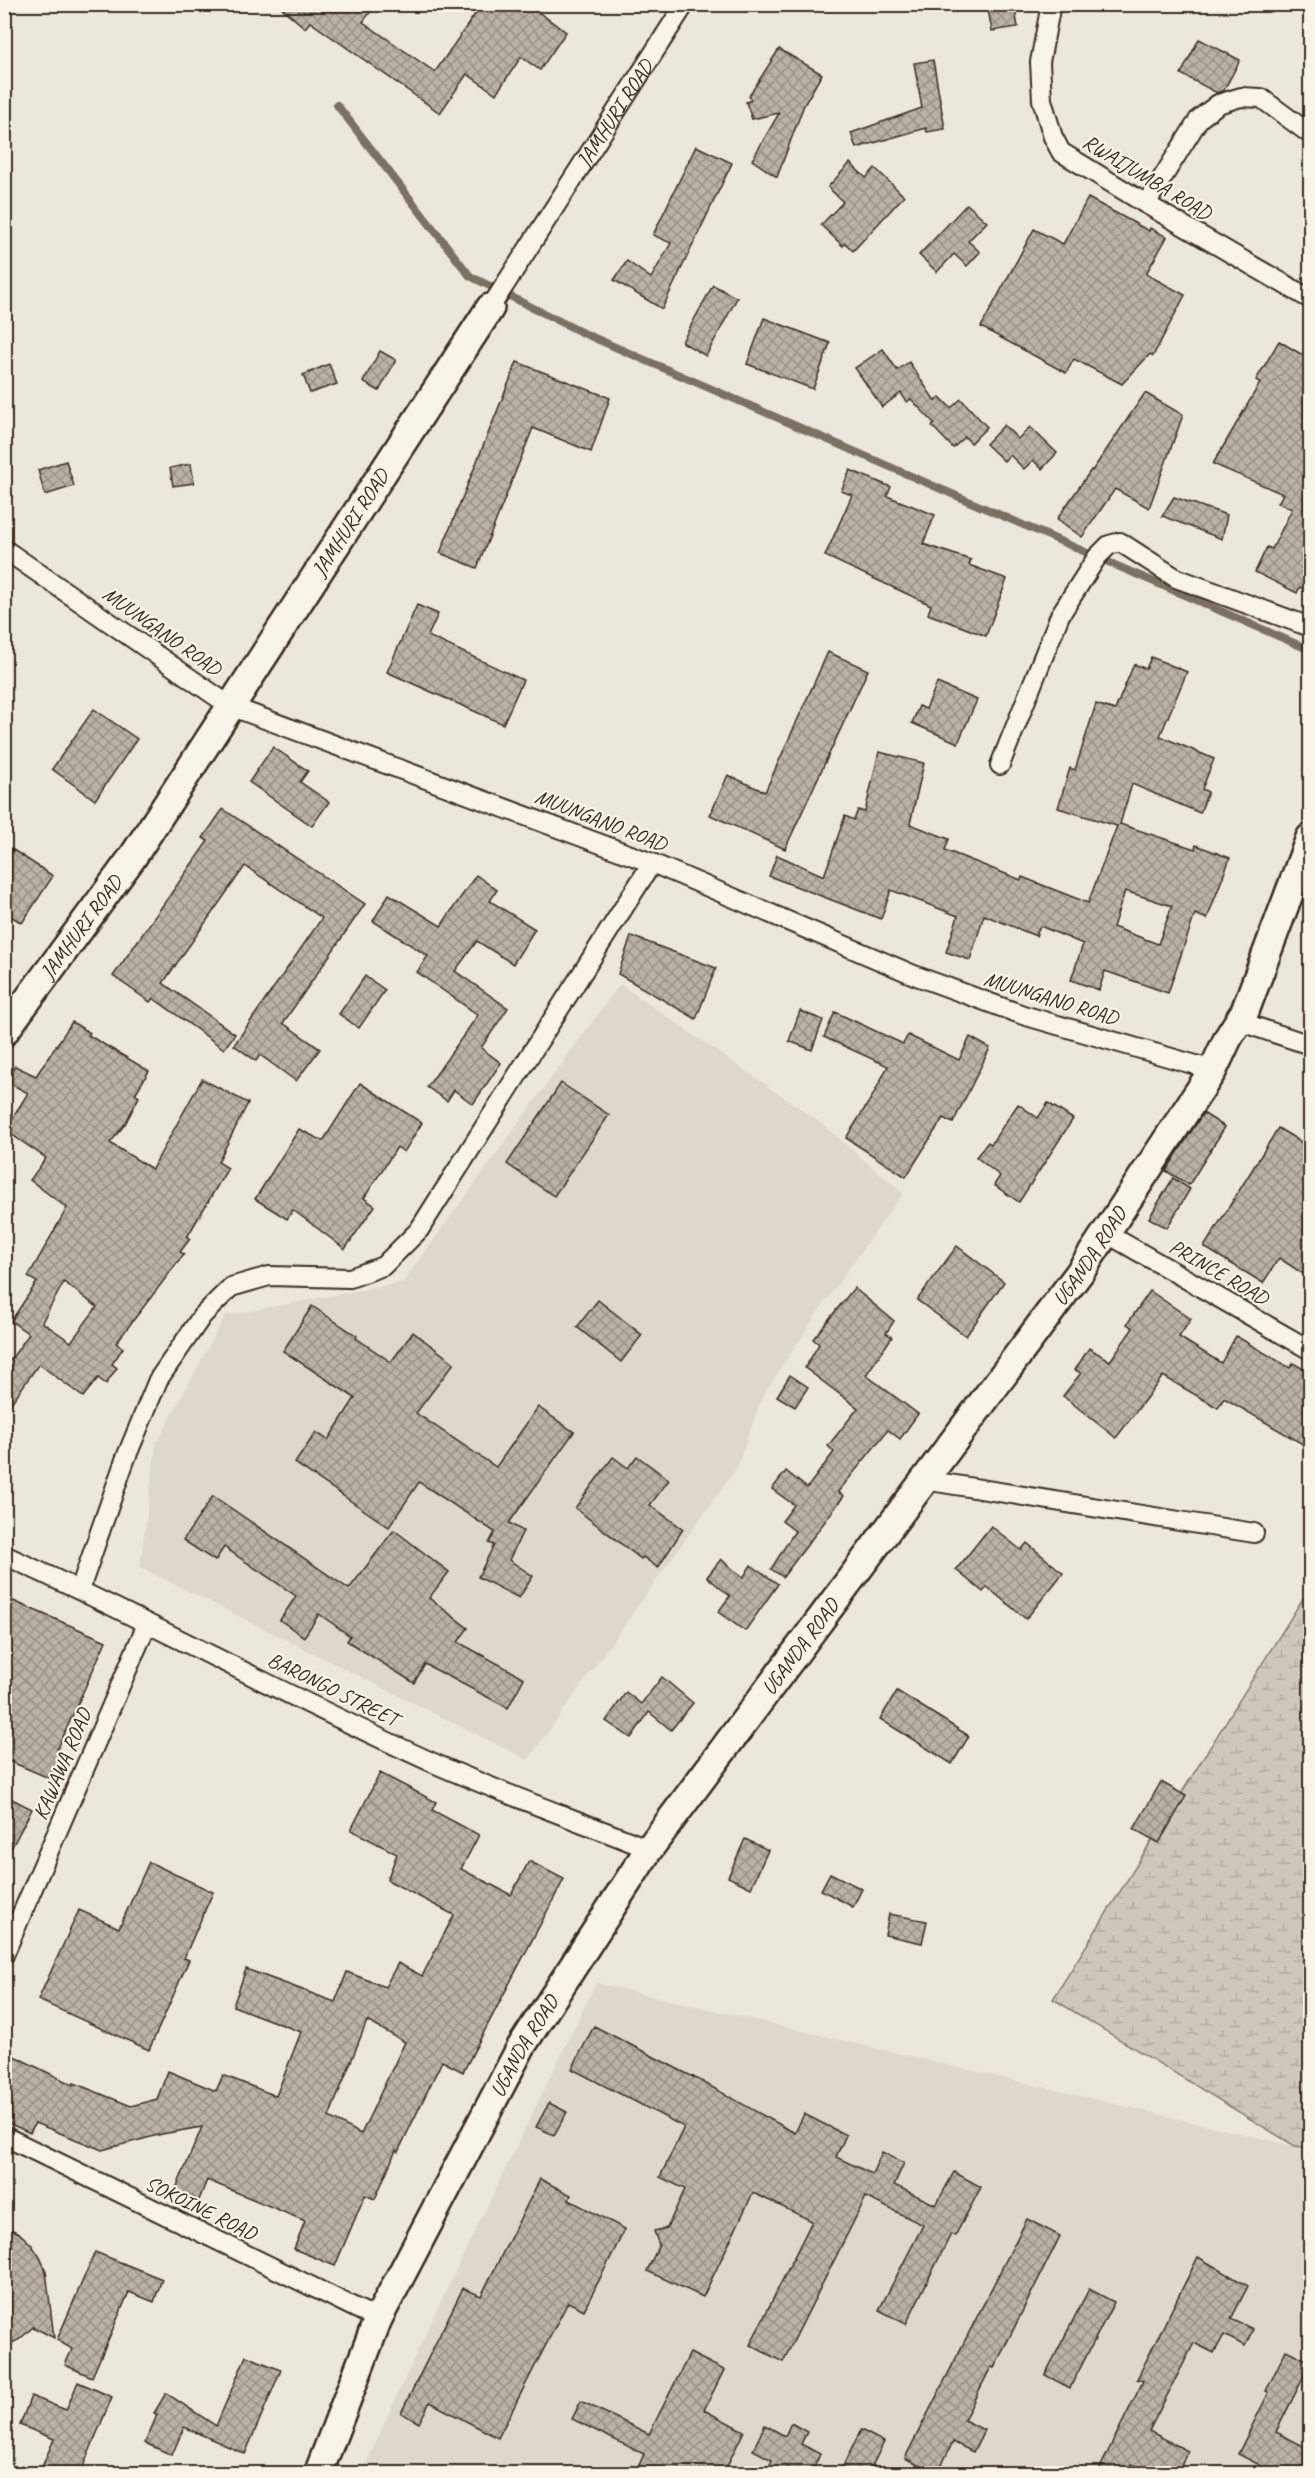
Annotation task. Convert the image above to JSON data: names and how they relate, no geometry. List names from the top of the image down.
{
  "streets": {
    "main road": ["JAMHURI ROAD", "UGANDA ROAD"],
    "street": [
      "RWAIJUMBA ROAD",
      "MUUNGANO ROAD",
      "PRINCE ROAD",
      "BARONGO STREET",
      "KAWAWA ROAD",
      "SOKOINE ROAD"
    ]
  },
  "crossings": [
    ["JAMHURI ROAD", "MUUNGANO ROAD"],
    ["MUUNGANO ROAD", "UGANDA ROAD"],
    ["UGANDA ROAD", "PRINCE ROAD"],
    ["UGANDA ROAD", "BARONGO STREET"],
    ["UGANDA ROAD", "SOKOINE ROAD"],
    ["BARONGO STREET", "KAWAWA ROAD"]
  ]
}
